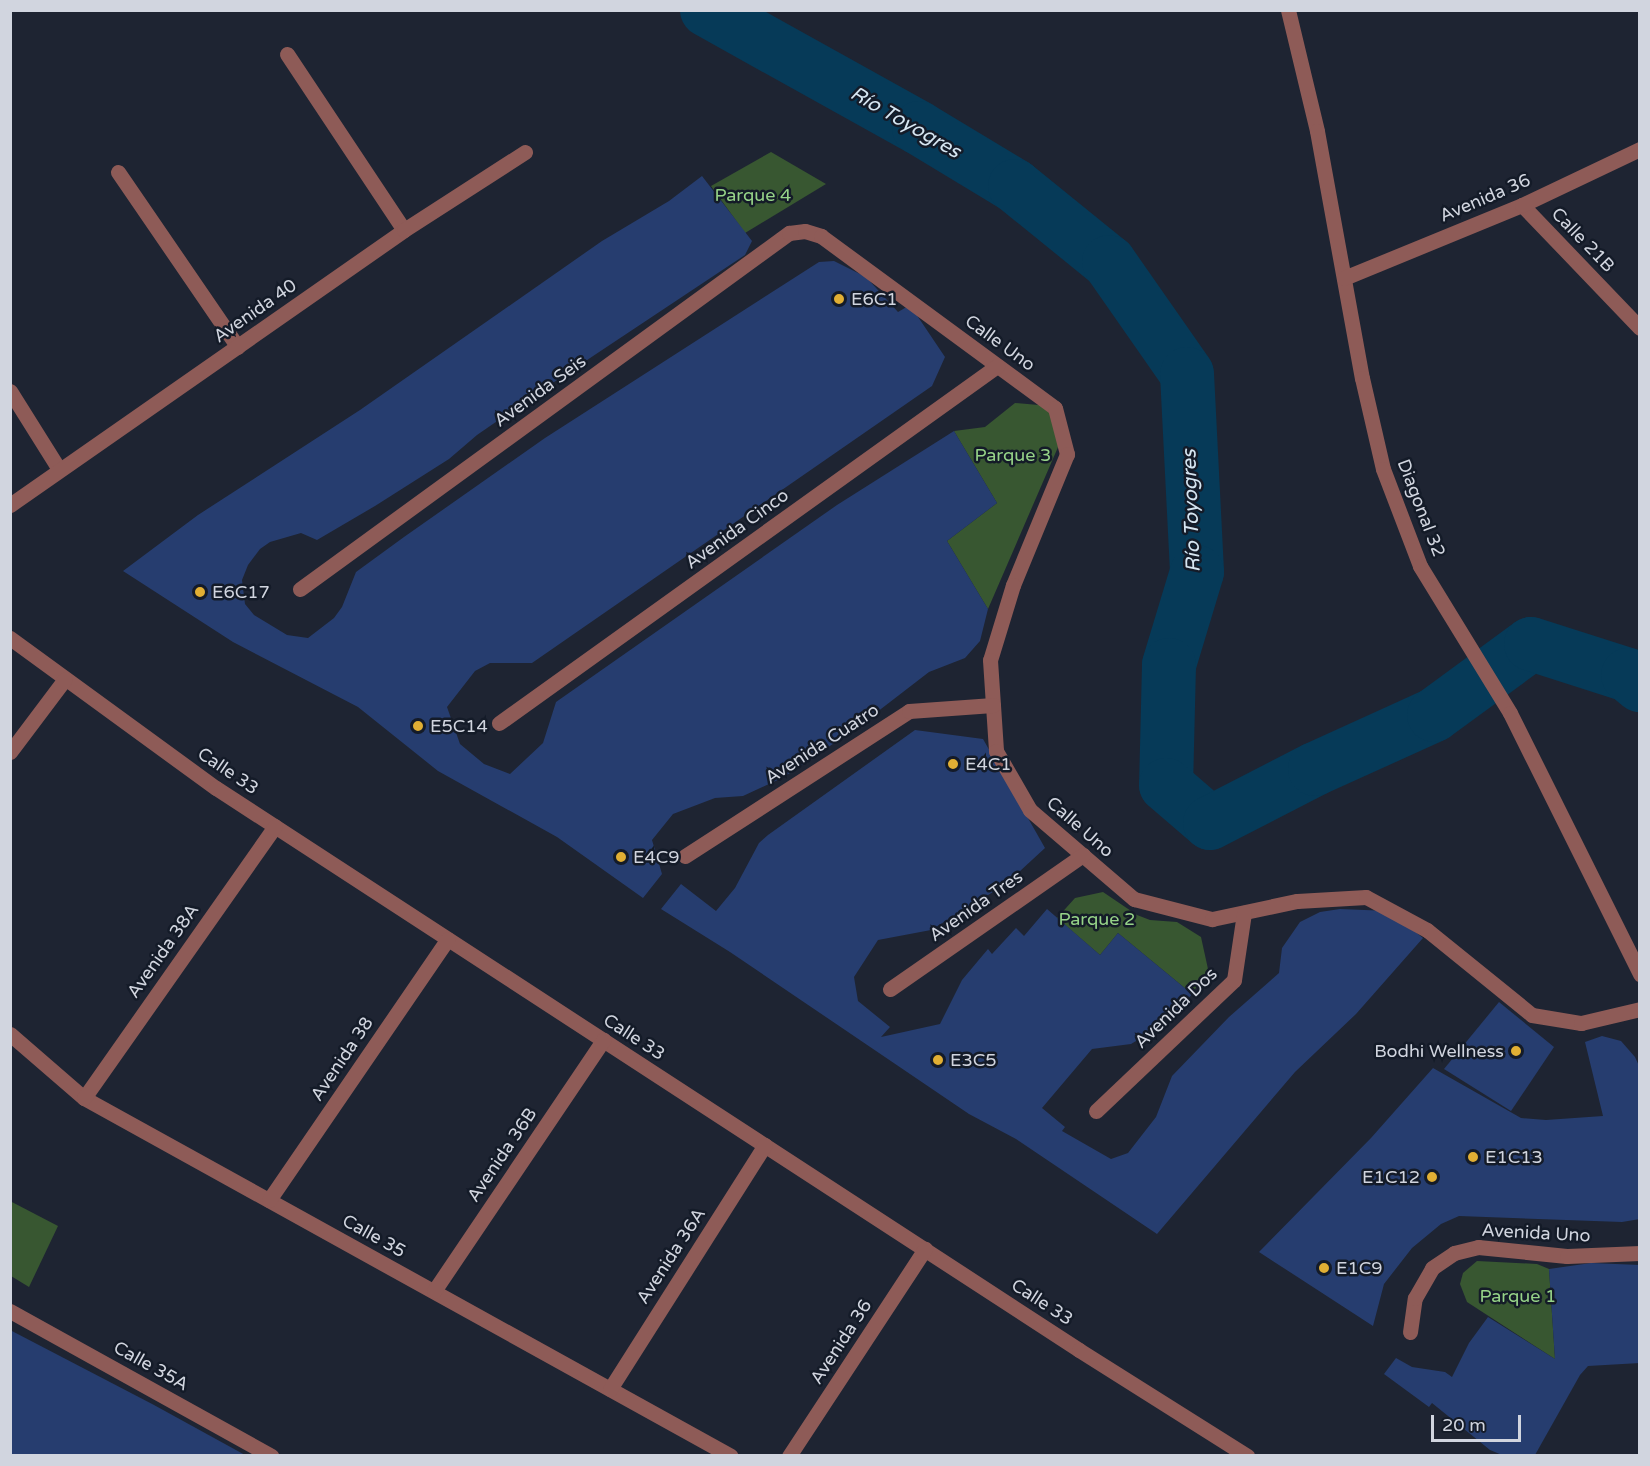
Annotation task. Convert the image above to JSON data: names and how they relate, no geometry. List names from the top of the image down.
{
  "streets": {
    "street": [
      "Avenida 36",
      "Calle 21B",
      "Avenida 40",
      "Calle Uno",
      "Avenida Seis",
      "Diagonal 32",
      "Avenida Cinco",
      "Avenida Cuatro",
      "Calle 33",
      "Avenida Tres",
      "Avenida 38A",
      "Avenida Dos",
      "Avenida 38",
      "Avenida 36B",
      "Avenida Uno",
      "Calle 35",
      "Avenida 36A",
      "Calle 35A"
    ]
  },
  "crossings": [
    ["Avenida 36", "Calle 21B"],
    ["Avenida 36", "Diagonal 32"],
    ["Avenida 36", "Calle 33"],
    ["Calle Uno", "Avenida Seis"],
    ["Calle Uno", "Avenida Cinco"],
    ["Calle Uno", "Avenida Cuatro"],
    ["Calle Uno", "Avenida Tres"],
    ["Calle Uno", "Avenida Dos"],
    ["Calle 33", "Avenida 38A"],
    ["Calle 33", "Avenida 38"],
    ["Calle 33", "Avenida 36B"],
    ["Calle 33", "Avenida 36A"],
    ["Avenida 38A", "Calle 35"],
    ["Avenida 38", "Calle 35"],
    ["Avenida 36B", "Calle 35"],
    ["Calle 35", "Avenida 36A"]
  ],
  "water": ["Río Toyogres"],
  "parks": [
    "Parque 4",
    "Parque 3",
    "Parque 2",
    "Parque 1"
  ],
  "places": [
    "E6C1",
    "E6C17",
    "E5C14",
    "E4C1",
    "E4C9",
    "Bodhi Wellness",
    "E3C5",
    "E1C13",
    "E1C12",
    "E1C9"
  ],
  "scale_bar": "20 m"
}
